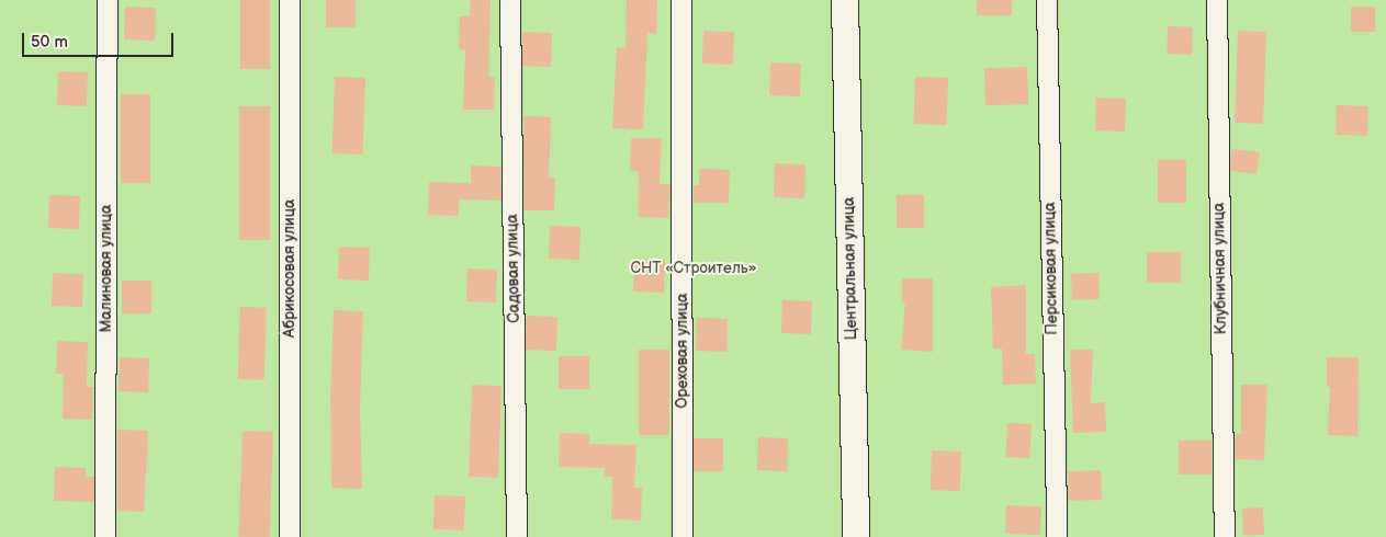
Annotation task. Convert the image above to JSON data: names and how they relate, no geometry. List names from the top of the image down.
{
  "streets": {
    "street": [
      "Малиновая улица",
      "Абрикосовая улица",
      "Садовая улица",
      "Центральная улица",
      "Персиковая улица",
      "Клубничная улица",
      "Ореховая улица"
    ]
  },
  "parks": ["СНТ «Строитель»"],
  "scale_bar": "50 m"
}
